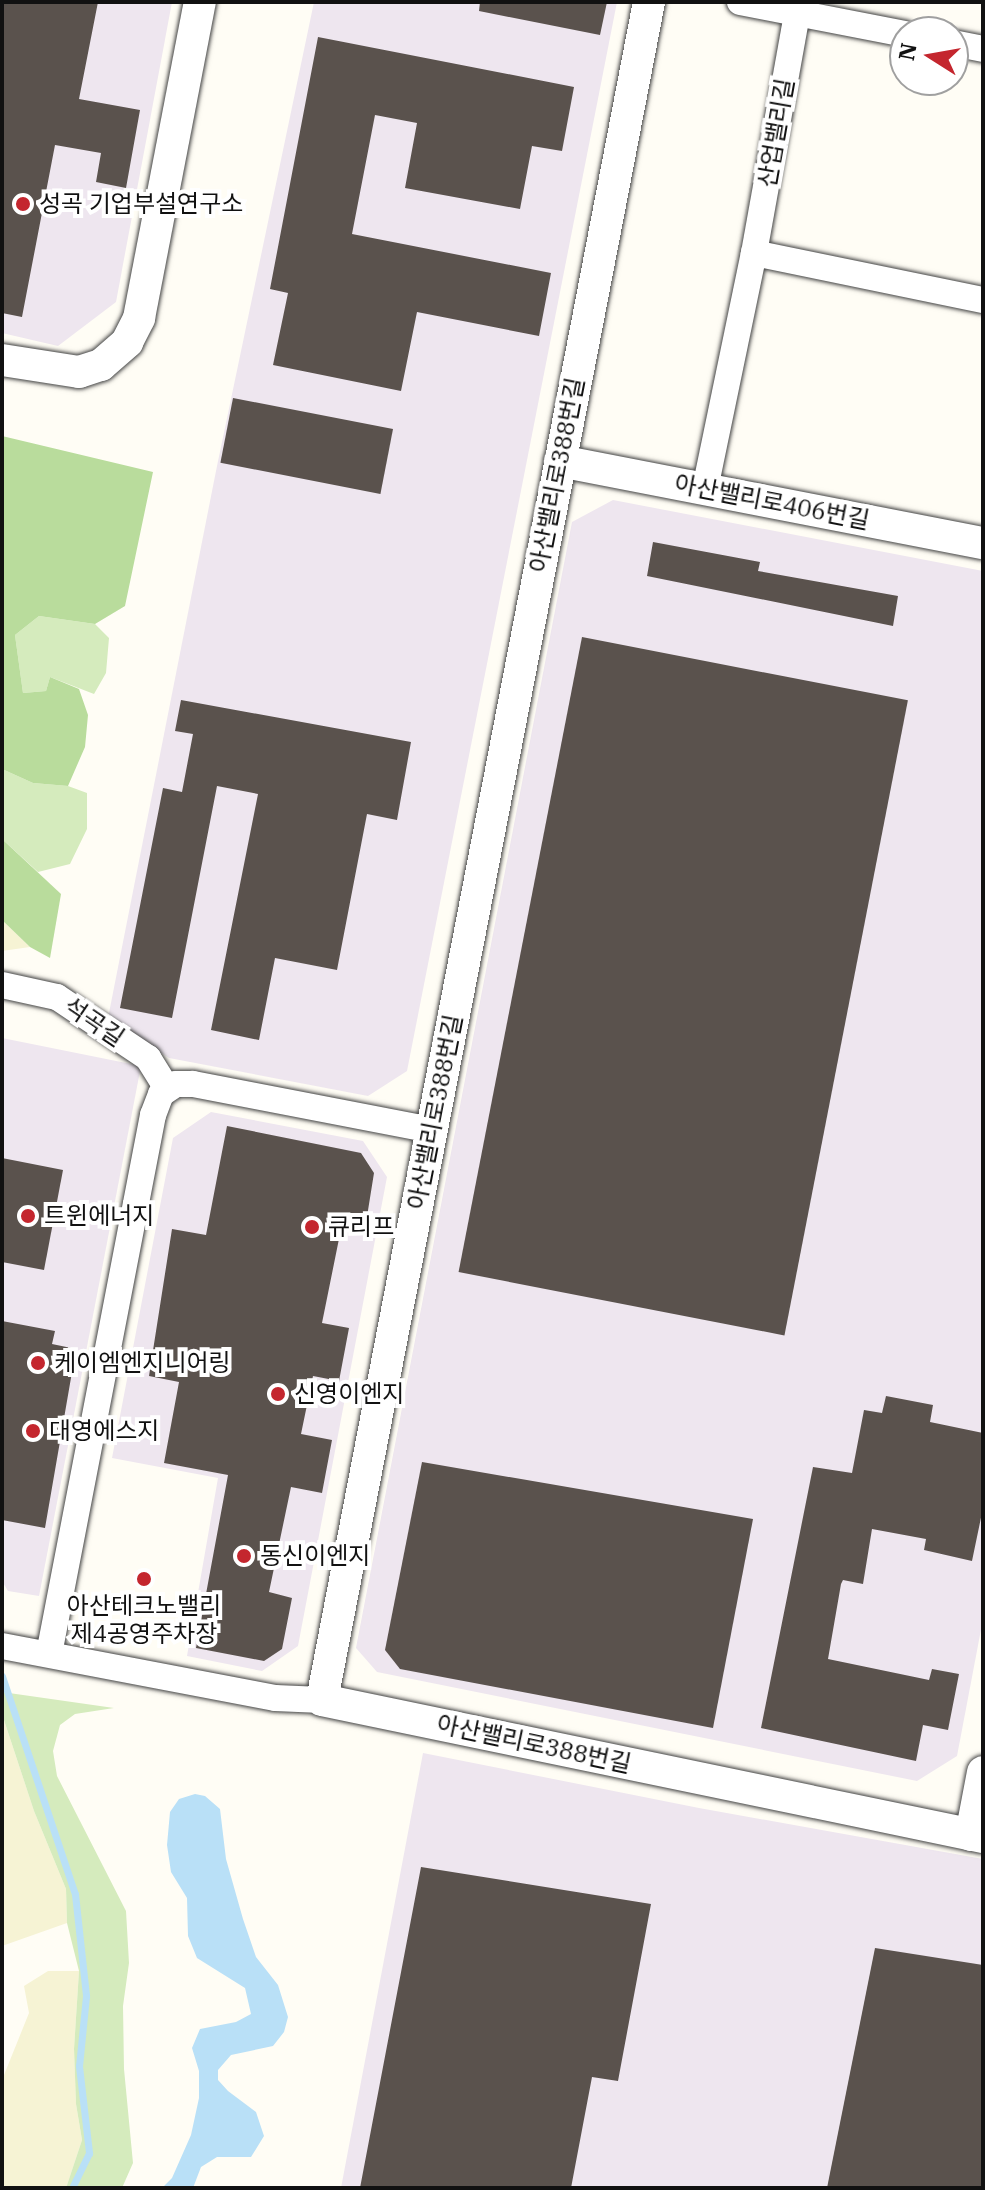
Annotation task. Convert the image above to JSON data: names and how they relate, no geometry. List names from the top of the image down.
{
  "streets": {
    "street": [
      "산업밸리길",
      "아산밸리로388번길",
      "아산밸리로406번길",
      "석곡길"
    ]
  },
  "crossings": [
    ["산업밸리길", "아산밸리로406번길"],
    ["아산밸리로388번길", "아산밸리로406번길"]
  ],
  "places": [
    "성곡 기업부설연구소",
    "트윈에너지",
    "큐리프",
    "케이엠엔지니어링",
    "신영이엔지",
    "대영에스지",
    "동신이엔지",
    "아산테크노밸리 제4공영주차장"
  ],
  "north": "left"
}
